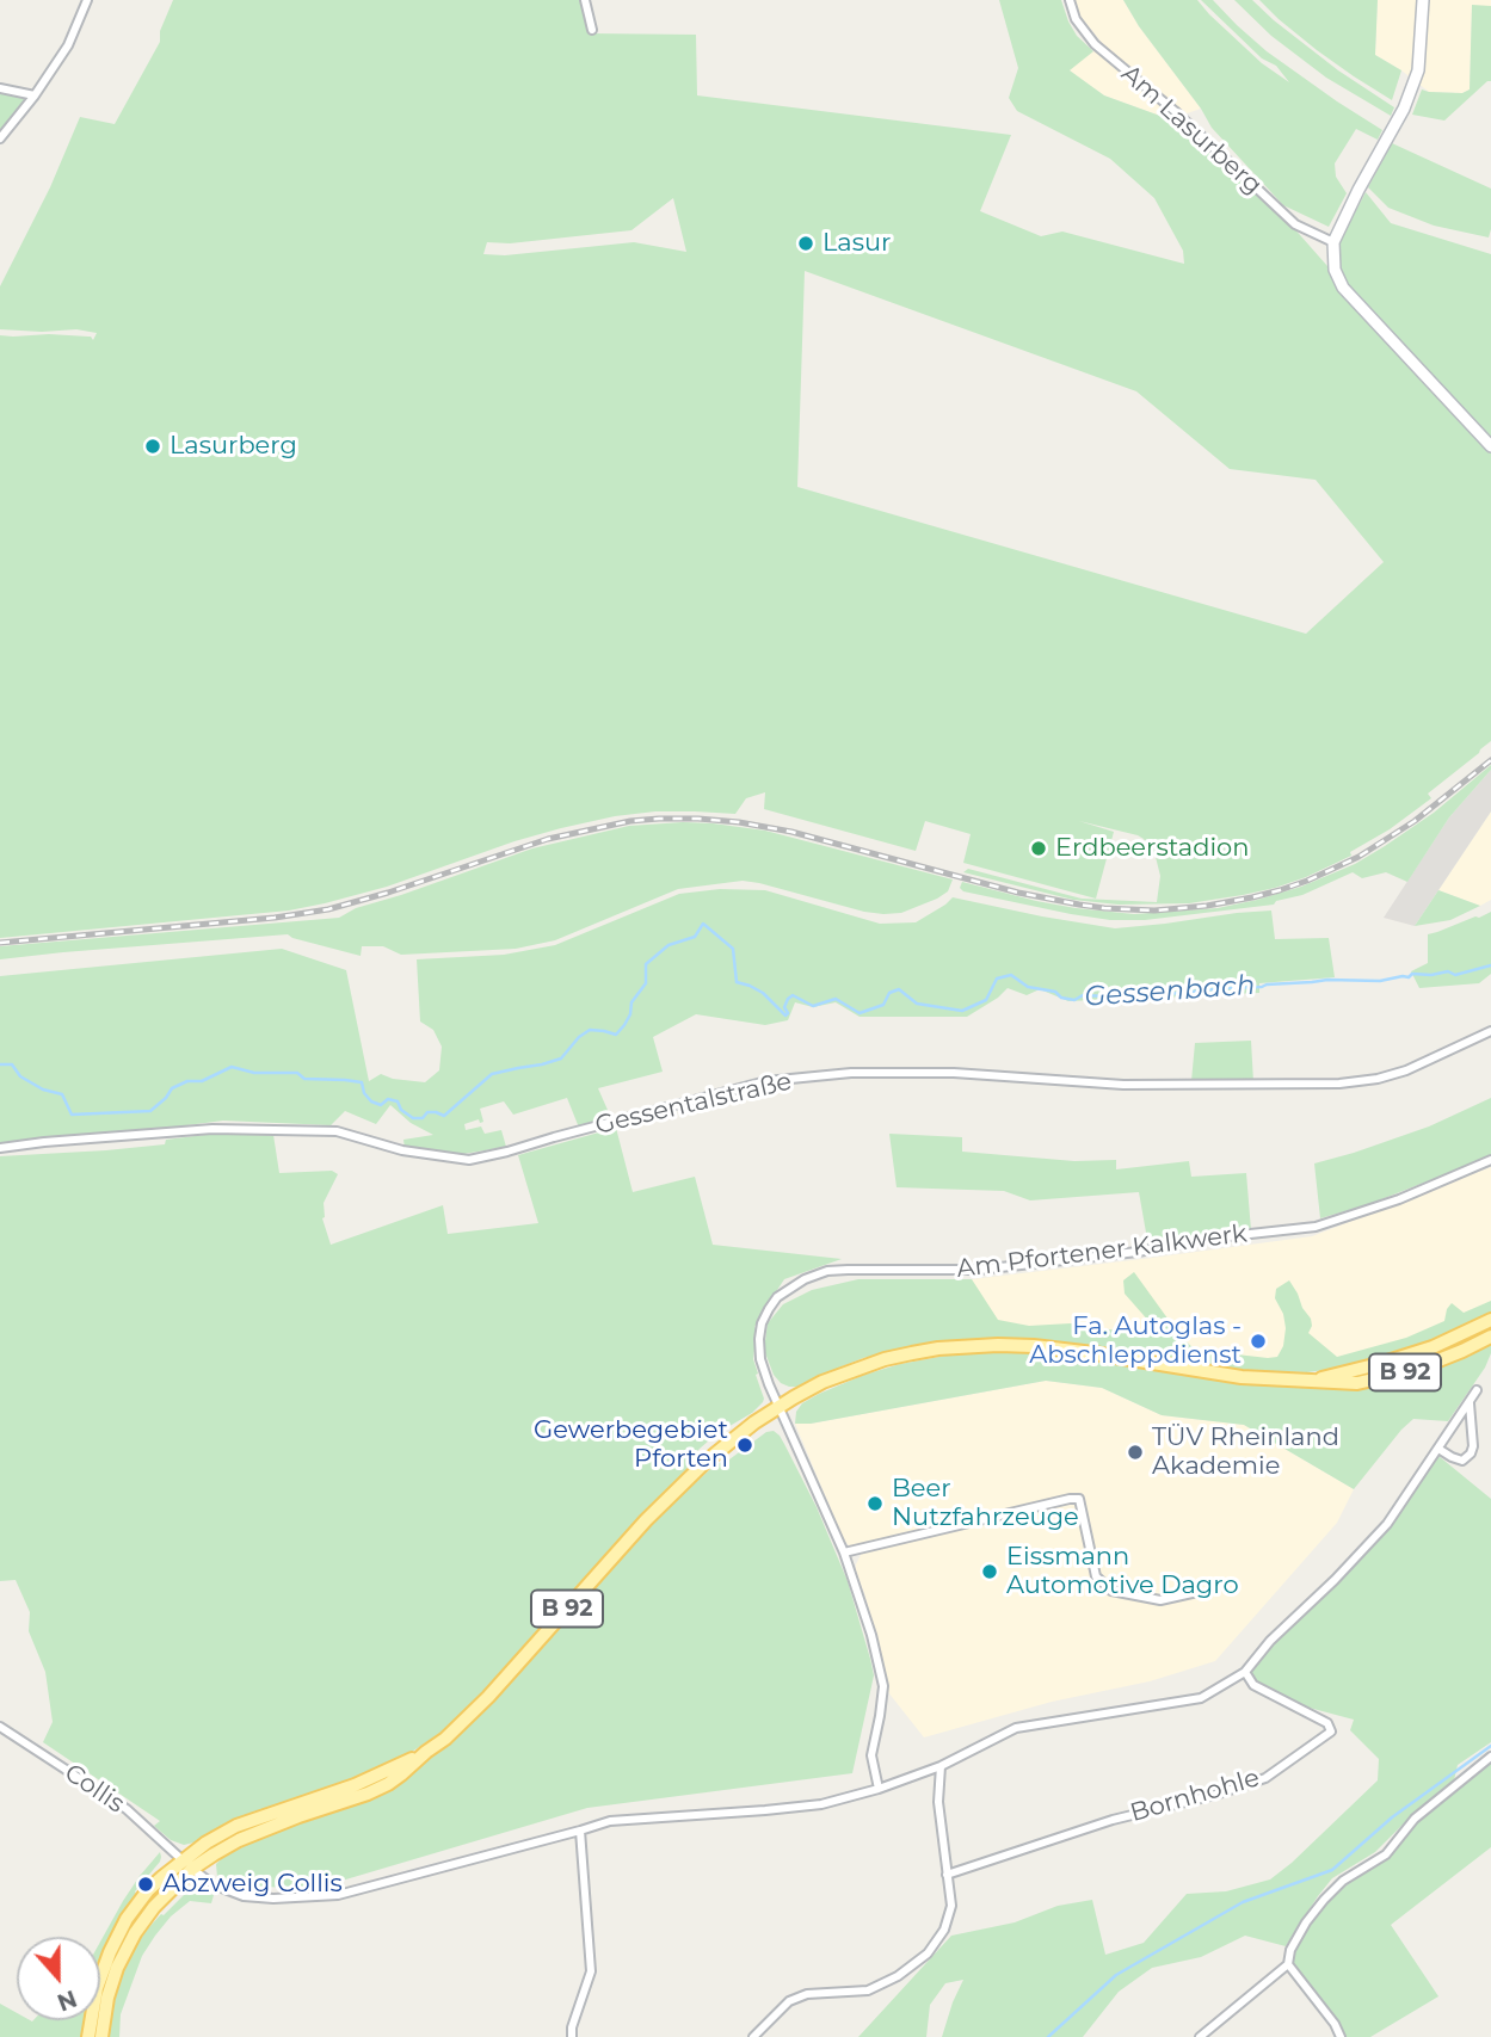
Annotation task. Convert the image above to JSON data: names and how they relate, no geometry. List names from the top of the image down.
{
  "streets": {
    "main road": ["B 92"],
    "street": [
      "Am Lasurberg",
      "Gessentalstraße",
      "Am Pfortener Kalkwerk",
      "Collis",
      "Bornhohle"
    ]
  },
  "crossings": [
    ["Am Pfortener Kalkwerk", "B 92"],
    ["B 92", "Collis"]
  ],
  "water": ["Gessenbach"],
  "places": [
    "Lasur",
    "Lasurberg",
    "Erdbeerstadion",
    "Fa. Autoglas - Abschleppdienst",
    "Gewerbegebiet Pforten",
    "TÜV Rheinland Akademie",
    "Beer Nutzfahrzeuge",
    "Eissmann Automotive Dagro",
    "Abzweig Collis"
  ],
  "north": "bottom"
}
